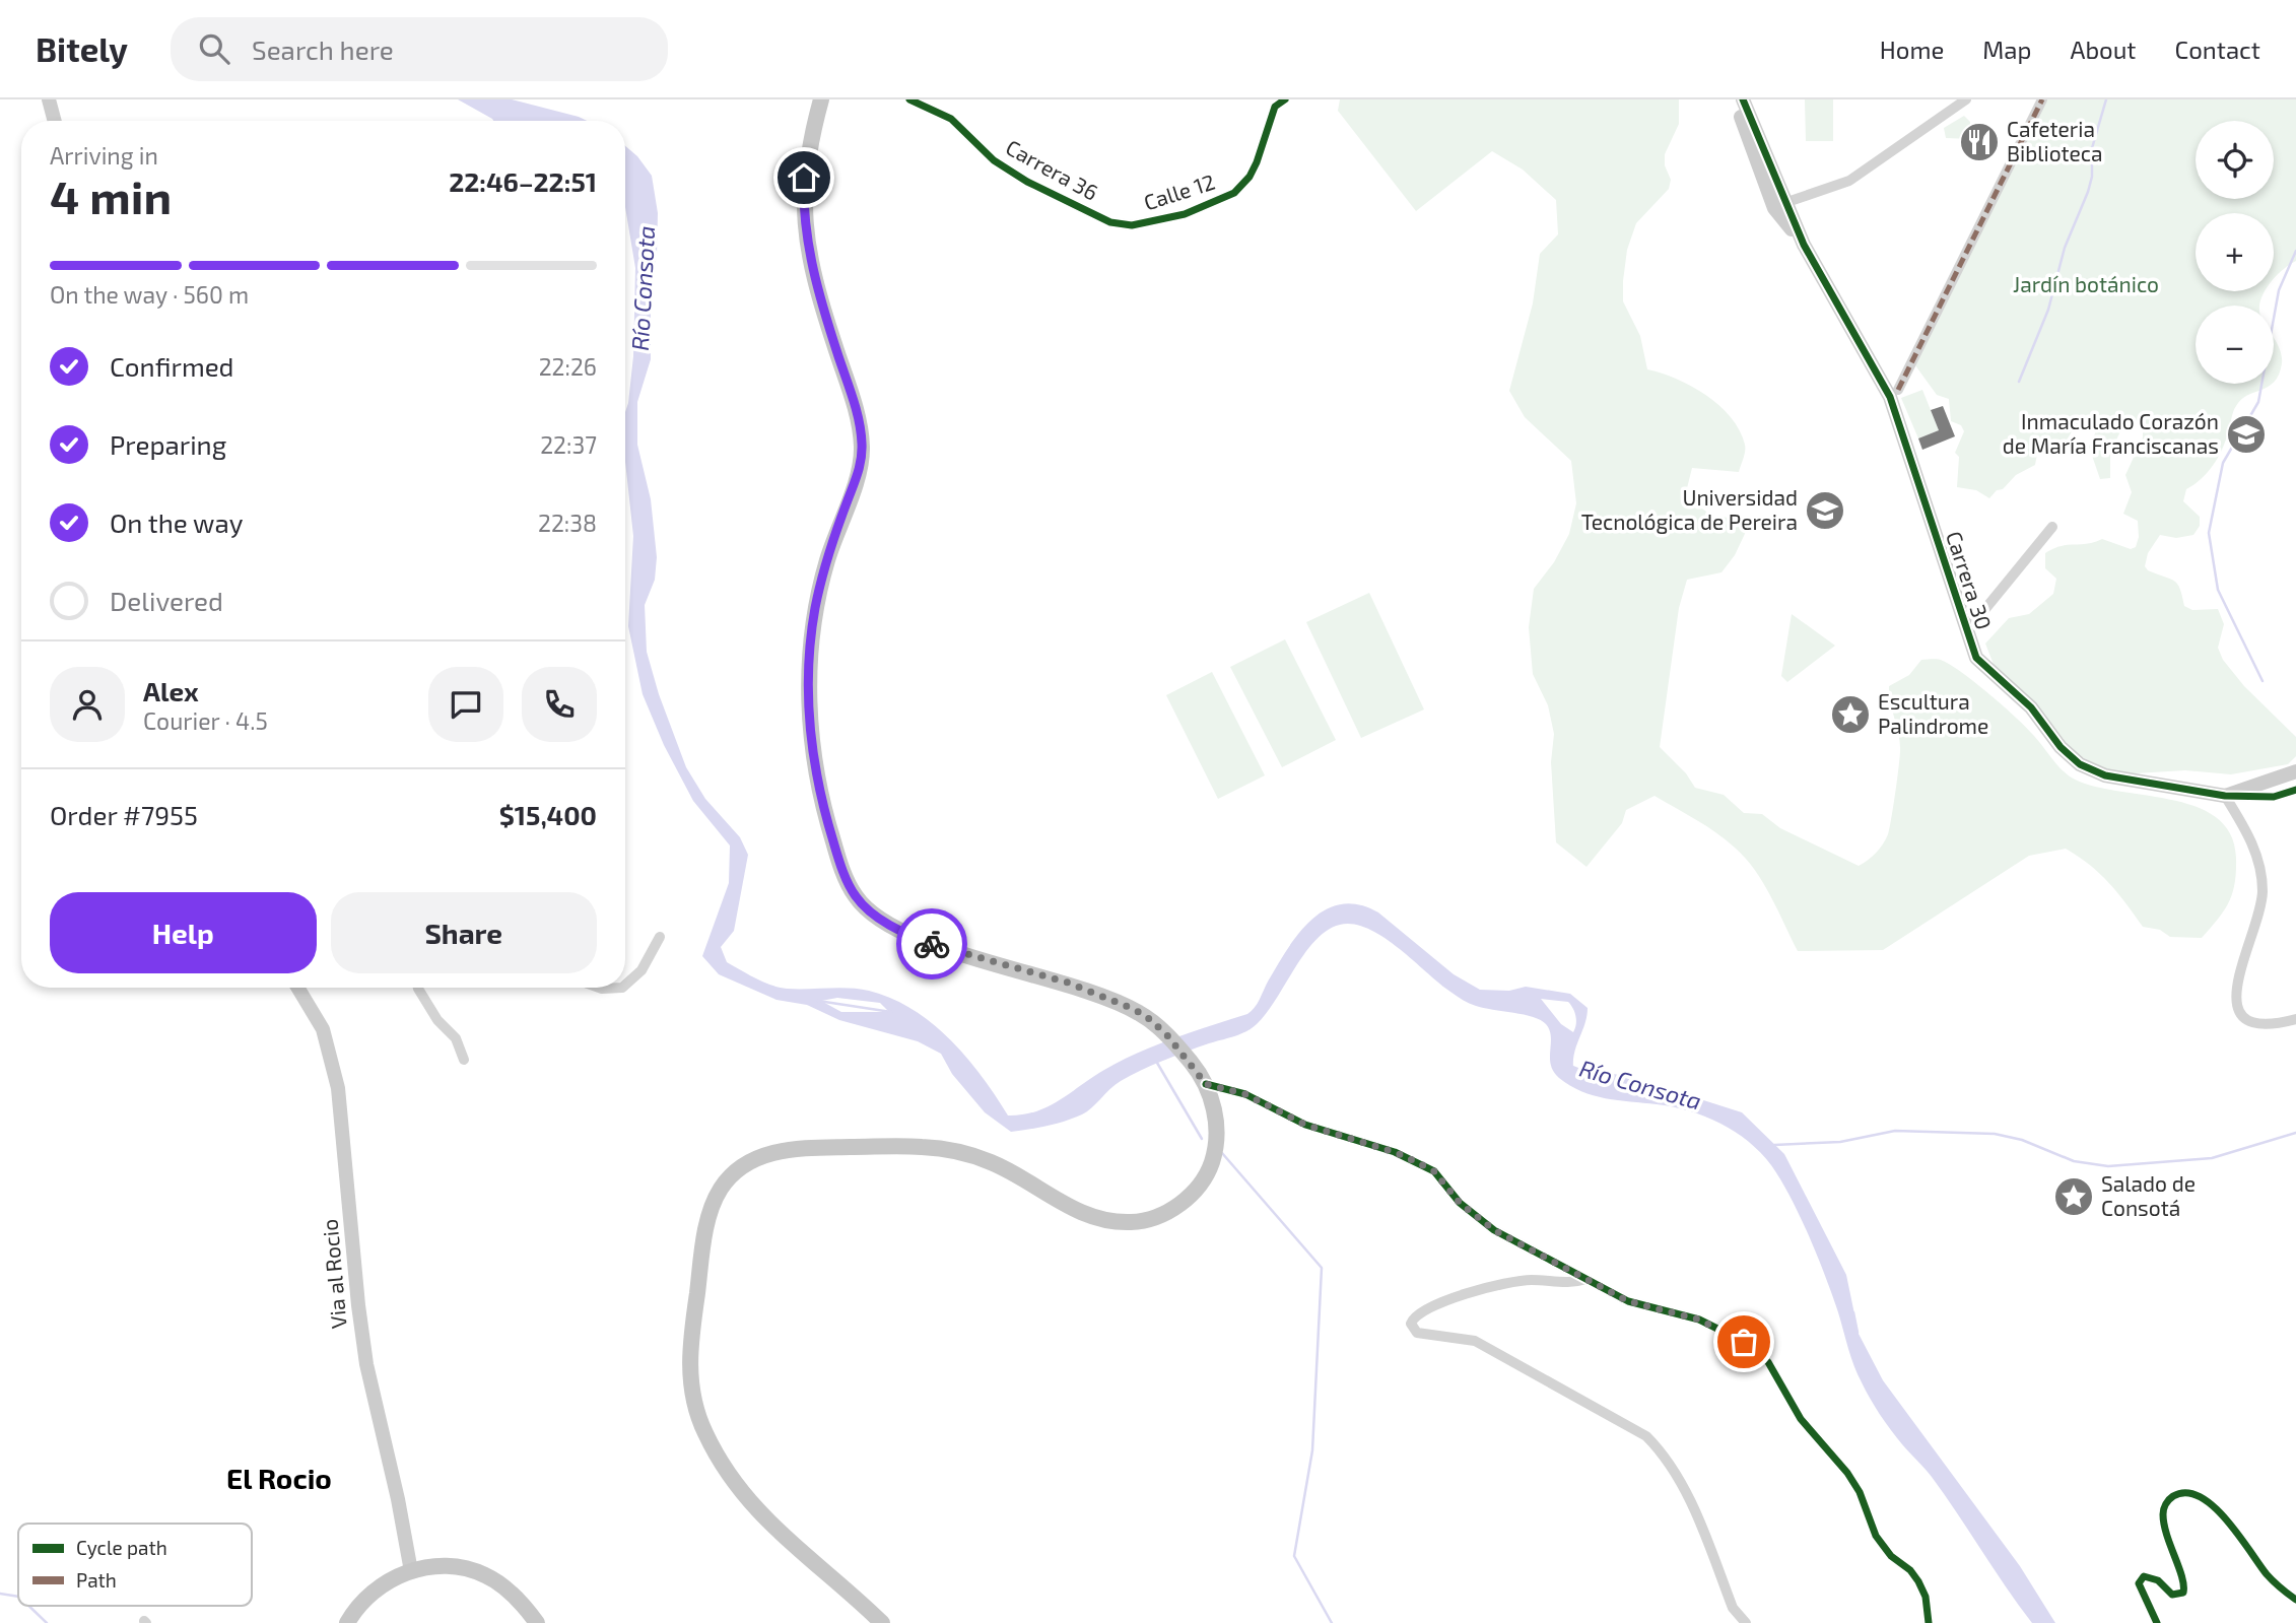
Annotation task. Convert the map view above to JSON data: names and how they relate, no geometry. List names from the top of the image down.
{
  "streets": {
    "street": [
      "Carrera 36",
      "Calle 12",
      "Carrera 30",
      "Via al Rocio"
    ]
  },
  "crossings": [
    ["Carrera 36", "Calle 12"]
  ],
  "districts": ["El Rocio"],
  "water": ["Río Consota"],
  "parks": ["Jardín botánico"],
  "places": {
    "restaurant": ["Cafeteria Biblioteca"],
    "school or university": ["Inmaculado Corazón de María Franciscanas", "Universidad Tecnológica de Pereira"],
    "place": ["Escultura Palindrome", "Salado de Consotá"]
  },
  "legend": ["Cycle path", "Path"],
  "page": {
    "header": "Bitely",
    "search": "Search here",
    "nav": [
      "Home",
      "Map",
      "About",
      "Contact"
    ],
    "map_buttons": ["+", "−"],
    "heading": ["4 min", "Arriving in", "22:46–22:51"],
    "panel": [
      "Alex",
      "Courier · 4.5",
      "Order #7955",
      "$15,400"
    ],
    "bar": "On the way · 560 m",
    "list": [
      ["Confirmed", "22:26"],
      ["Preparing", "22:37"],
      ["On the way", "22:38"],
      "Delivered"
    ],
    "buttons": ["Help", "Share"]
  }
}
